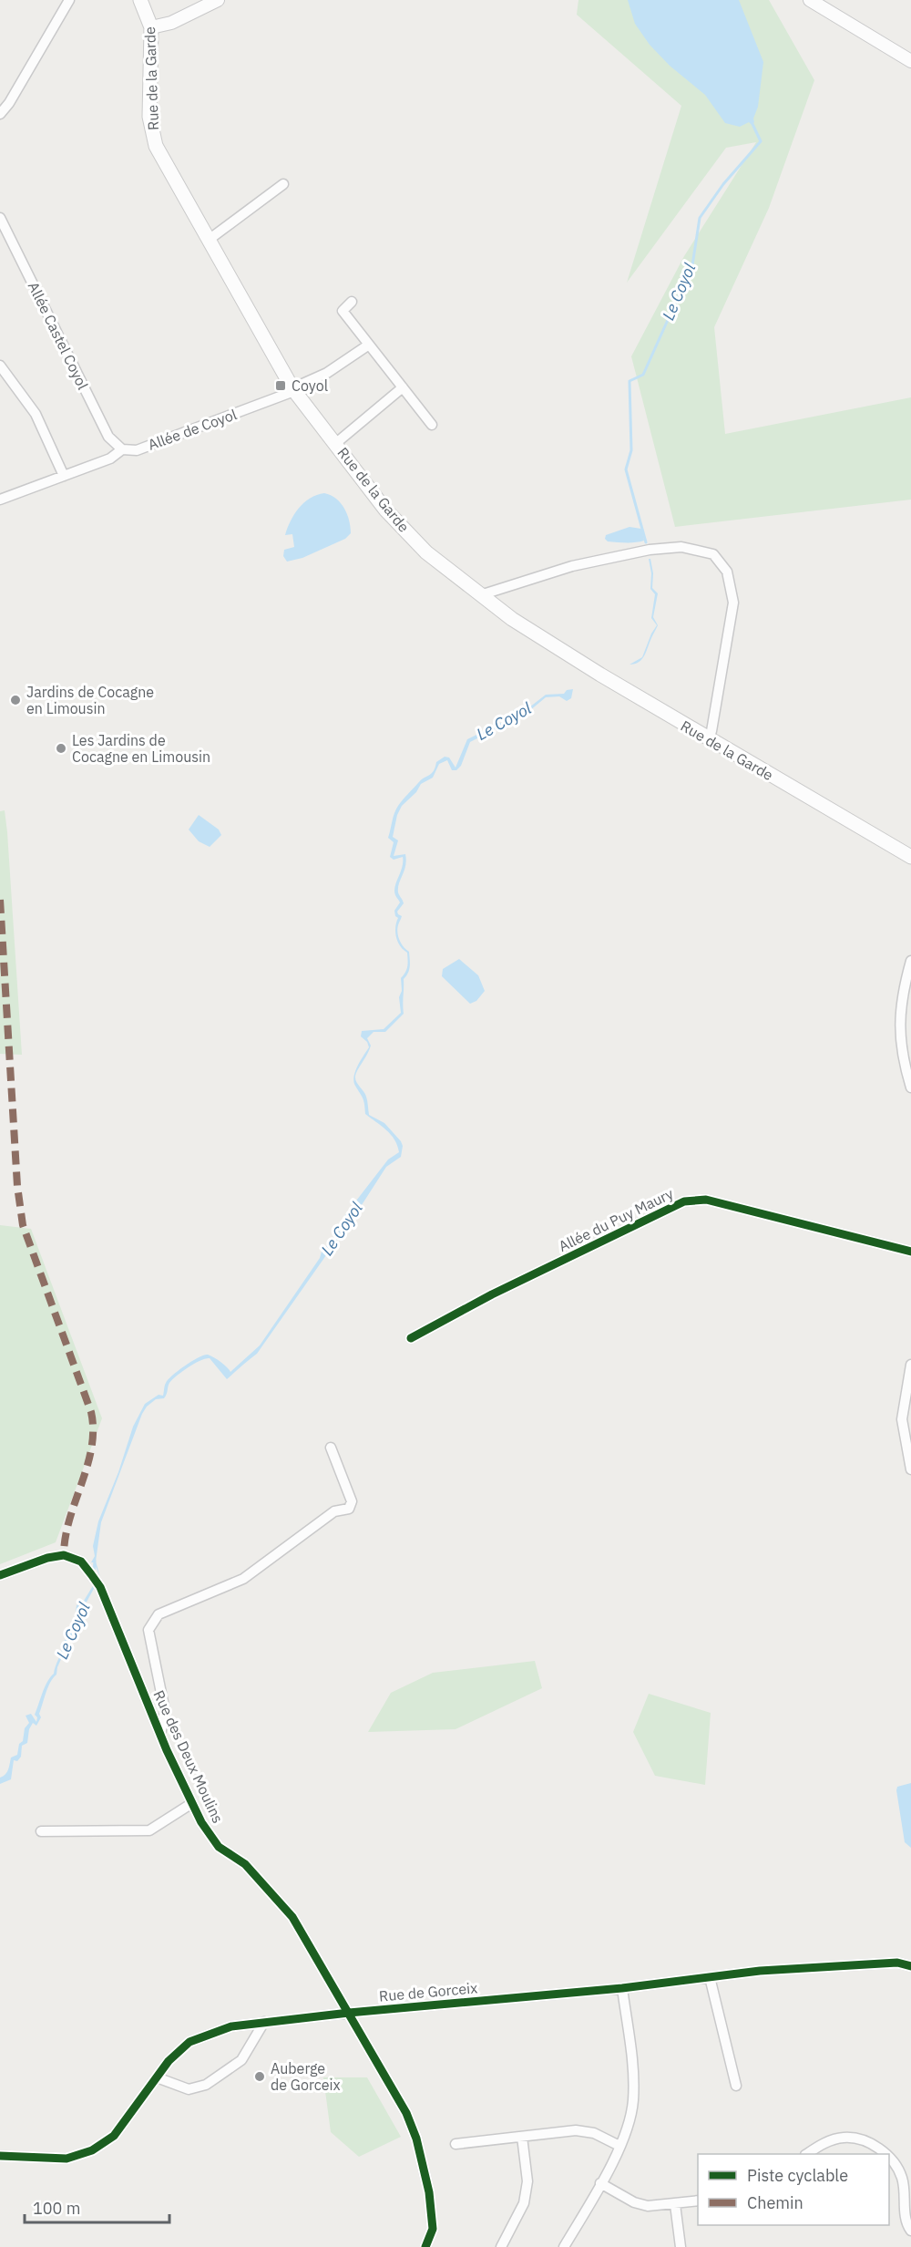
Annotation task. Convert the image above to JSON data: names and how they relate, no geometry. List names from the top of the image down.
{
  "streets": {
    "main road": ["Rue de la Garde"],
    "street": [
      "Allée Castel Coyol",
      "Allée de Coyol",
      "Allée du Puy Maury",
      "Rue des Deux Moulins",
      "Rue de Gorceix"
    ]
  },
  "crossings": [
    ["Rue de la Garde", "Allée de Coyol"],
    ["Allée Castel Coyol", "Allée de Coyol"],
    ["Rue des Deux Moulins", "Rue de Gorceix"]
  ],
  "water": ["Le Coyol"],
  "places": {
    "transit": ["Coyol"],
    "other": ["Jardins de Cocagne en Limousin", "Les Jardins de Cocagne en Limousin", "Auberge de Gorceix"]
  },
  "legend": ["Piste cyclable", "Chemin"],
  "scale_bar": "100 m"
}
